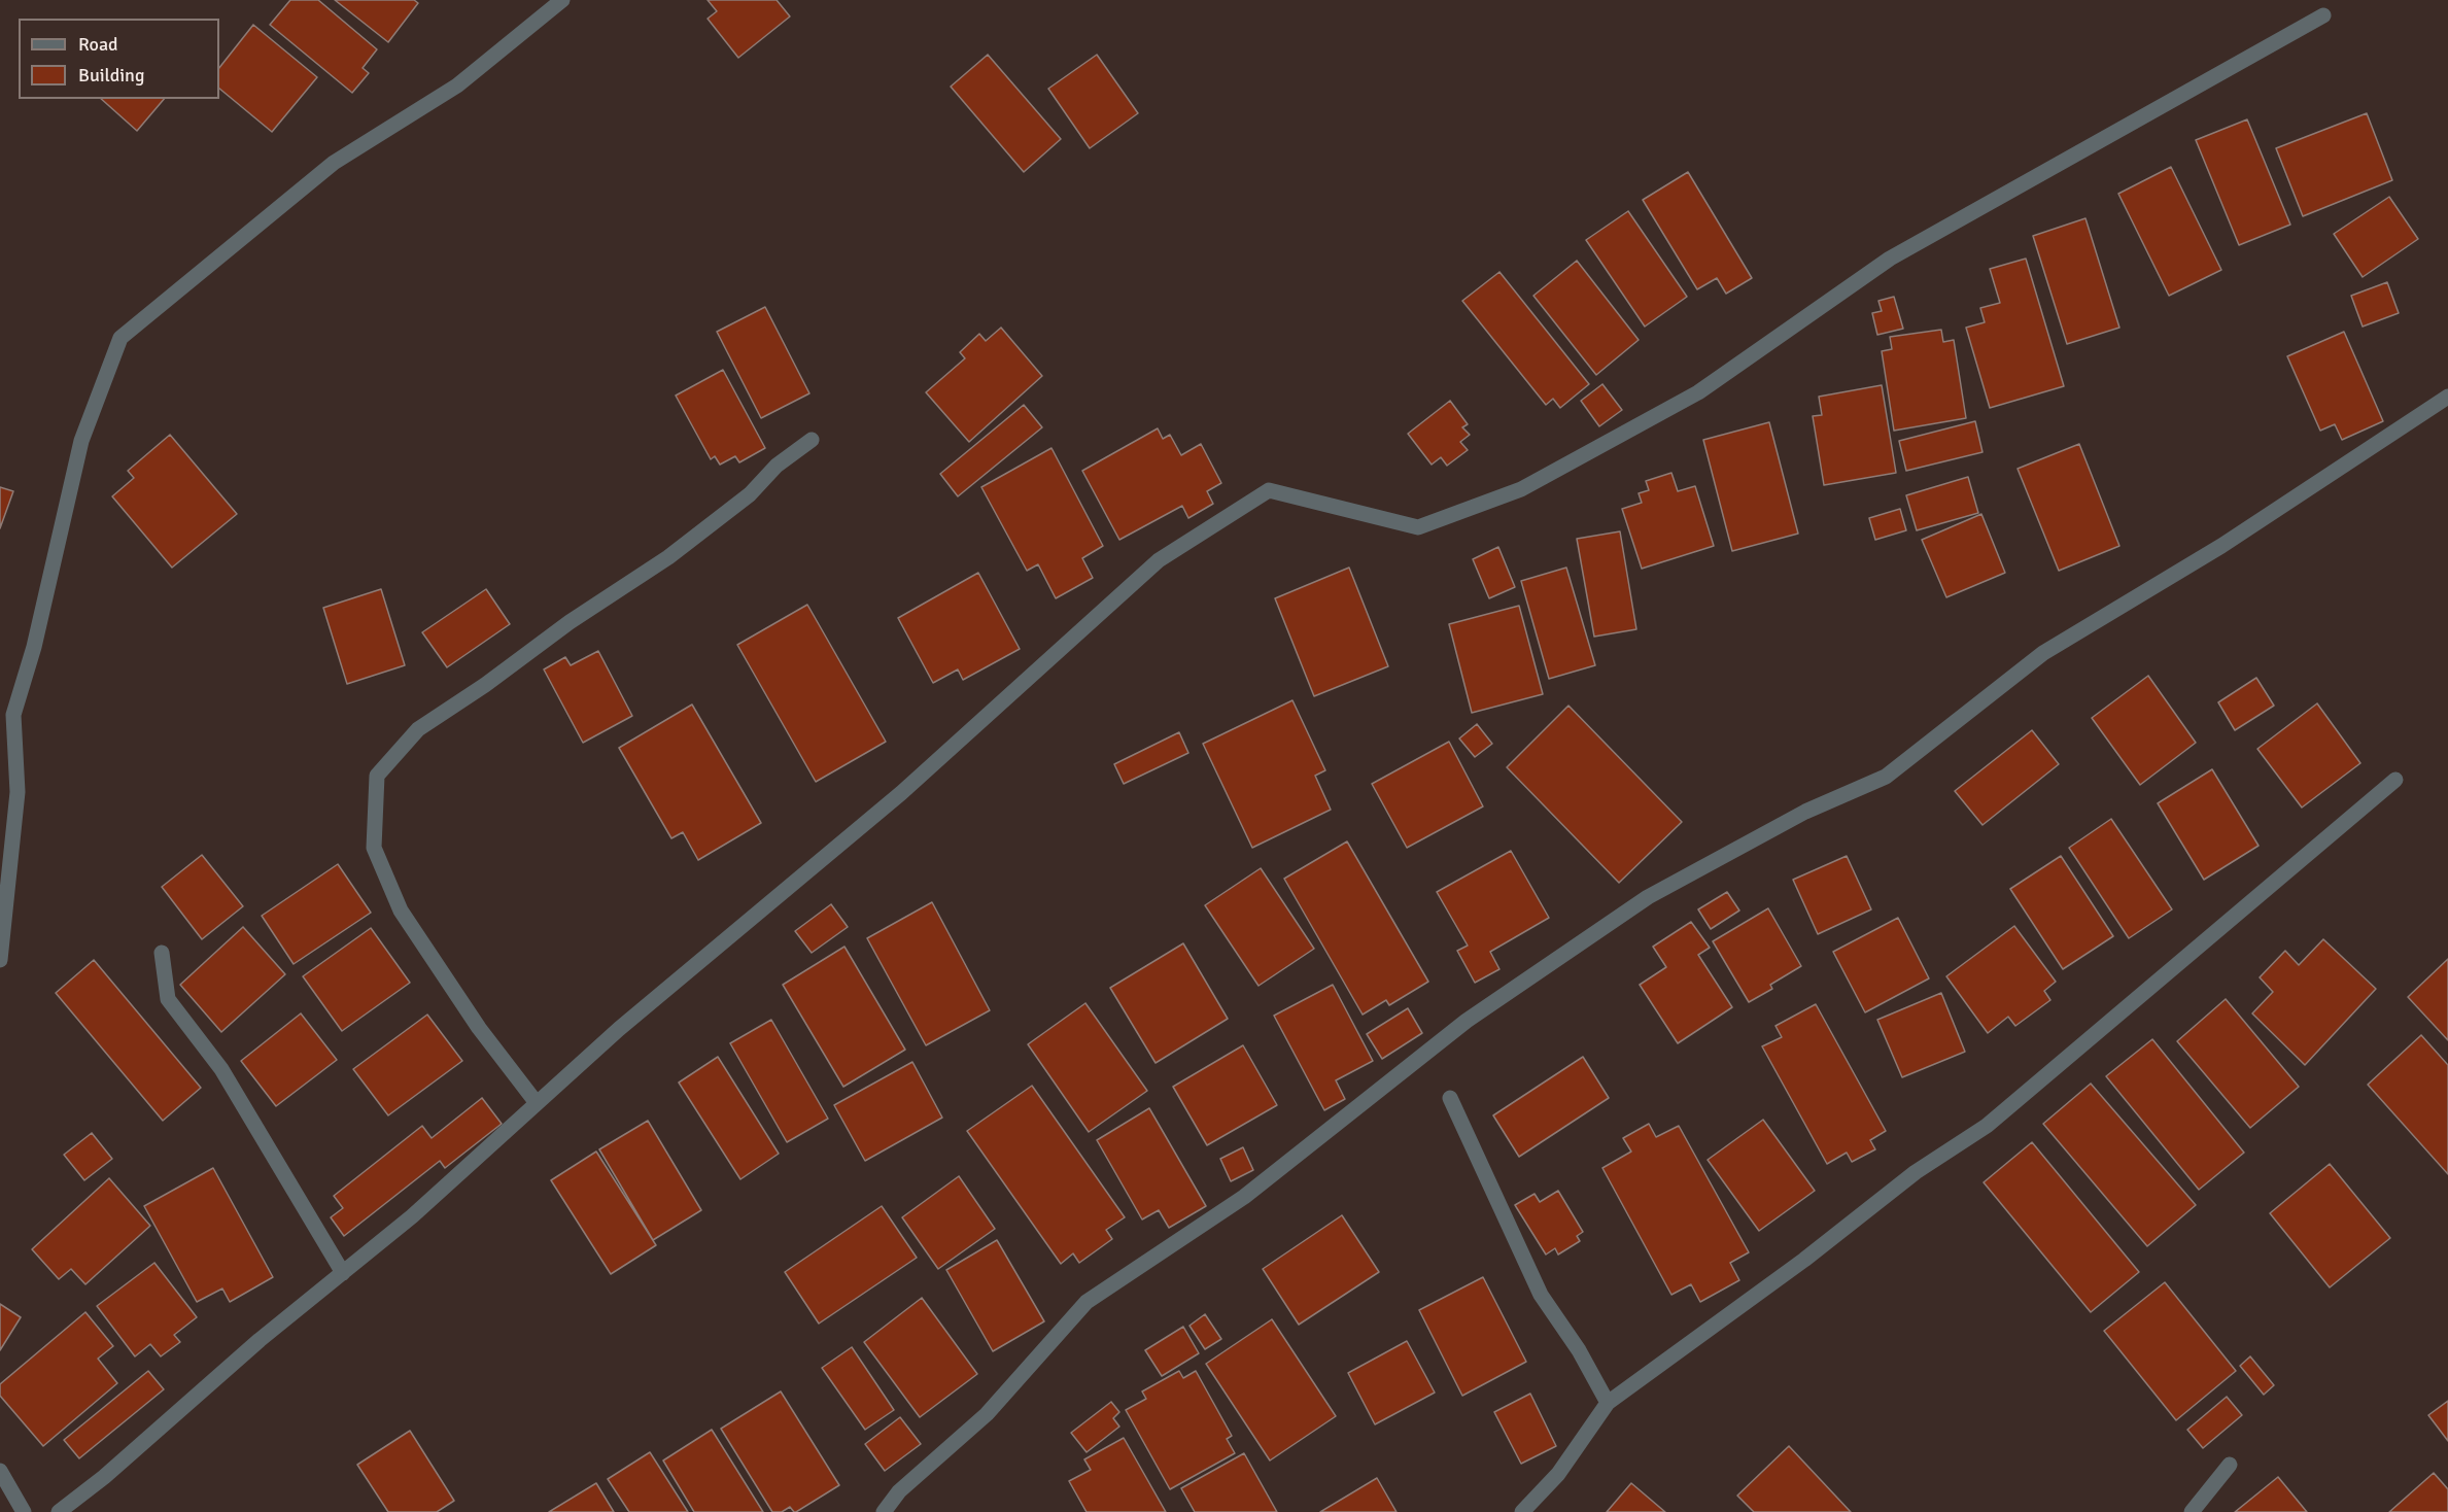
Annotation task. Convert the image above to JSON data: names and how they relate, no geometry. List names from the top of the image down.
{
  "legend": ["Road", "Building"]
}
